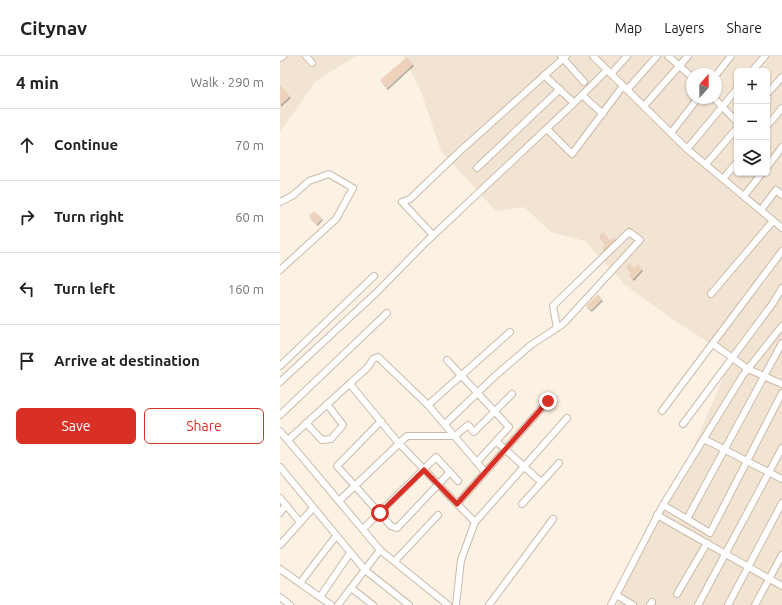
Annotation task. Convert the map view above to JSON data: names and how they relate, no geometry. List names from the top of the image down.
{
  "north": "top",
  "page": {
    "header": "Citynav",
    "nav": ["Map", "Layers", "Share"],
    "heading": ["4 min", "Walk · 290 m"],
    "map_buttons": ["+", "−"],
    "list": [
      ["Continue", "70 m"],
      ["Turn right", "60 m"],
      ["Turn left", "160 m"],
      "Arrive at destination"
    ],
    "buttons": ["Save", "Share"]
  }
}
